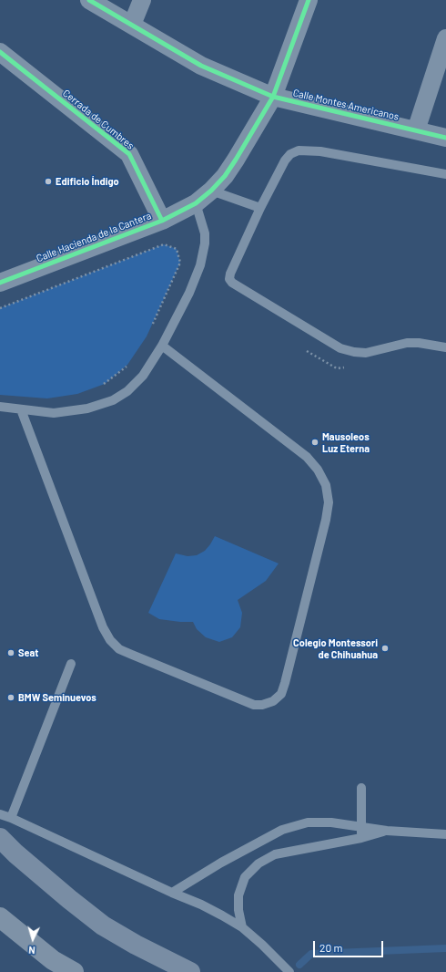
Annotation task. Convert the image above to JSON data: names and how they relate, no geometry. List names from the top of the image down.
{
  "streets": {
    "street": ["Calle Montes Americanos", "Cerrada de Cumbres", "Calle Hacienda de la Cantera"]
  },
  "crossings": [
    ["Calle Montes Americanos", "Calle Hacienda de la Cantera"],
    ["Cerrada de Cumbres", "Calle Hacienda de la Cantera"]
  ],
  "places": [
    "Edificio Índigo",
    "Mausoleos Luz Eterna",
    "Colegio Montessori de Chihuahua",
    "Seat",
    "BMW Seminuevos"
  ],
  "scale_bar": "20 m",
  "north": "bottom"
}
